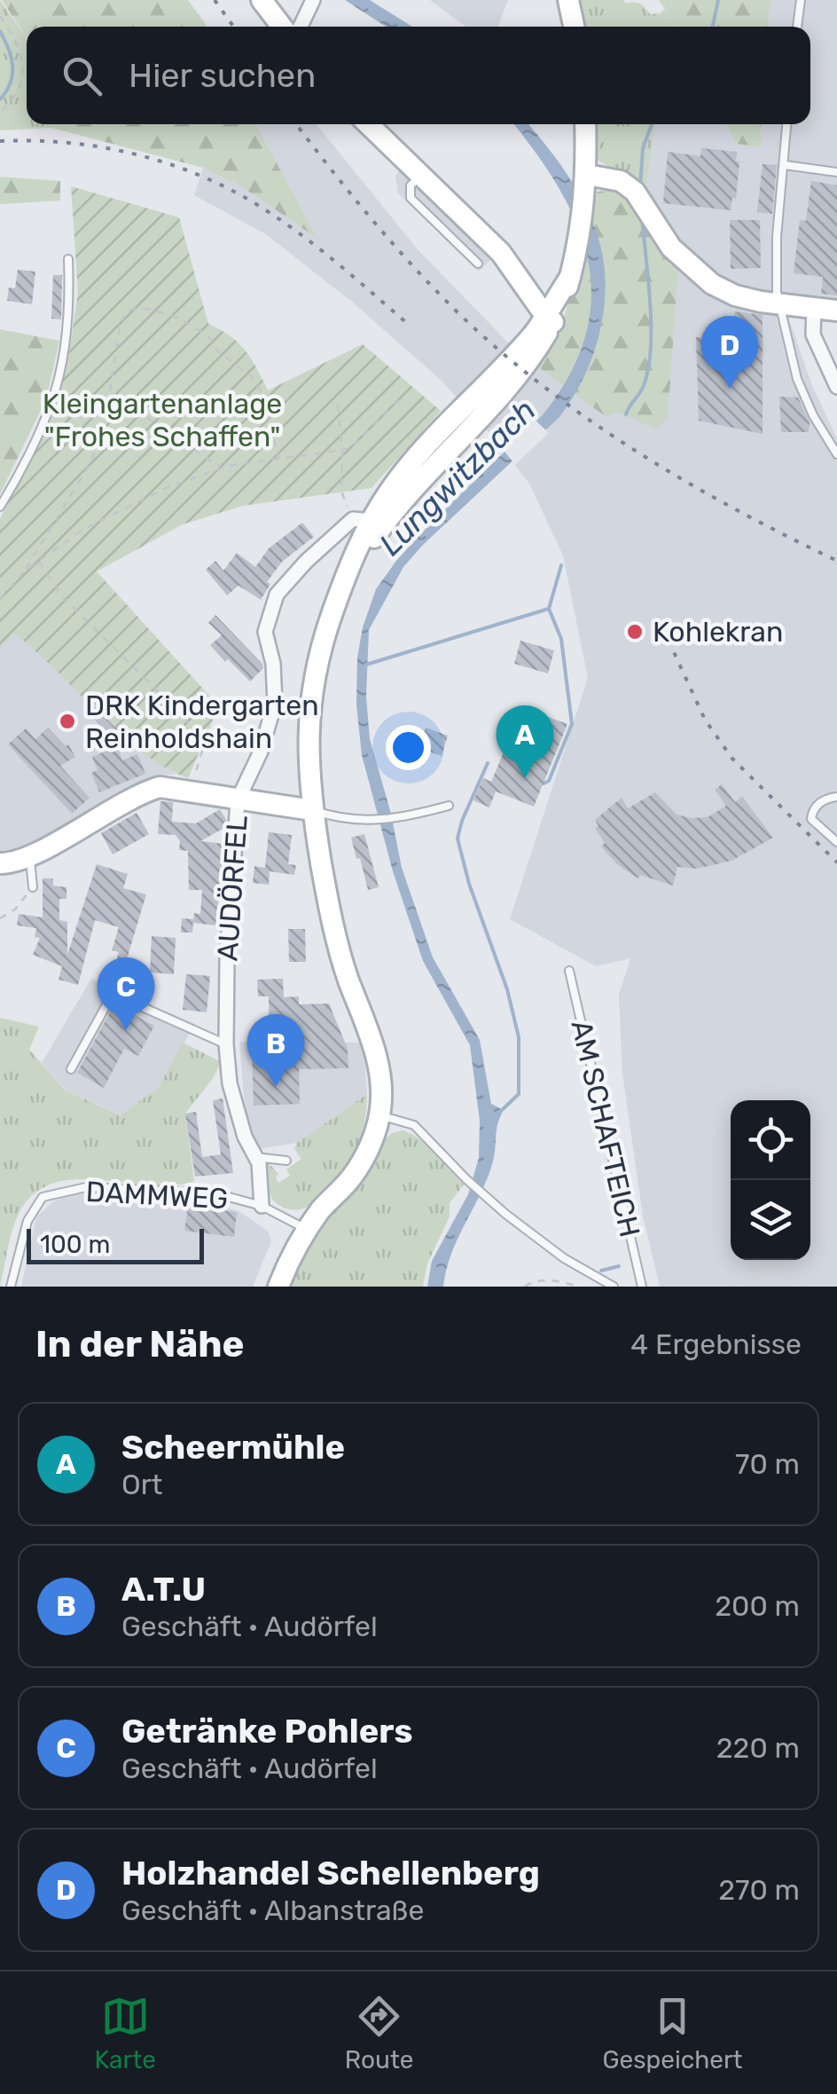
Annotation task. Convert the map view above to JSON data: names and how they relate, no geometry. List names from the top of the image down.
{
  "streets": {
    "street": ["AUDÖRFEL"],
    "lane": ["AM SCHAFTEICH", "DAMMWEG"]
  },
  "crossings": [
    ["AUDÖRFEL", "DAMMWEG"]
  ],
  "water": ["Lungwitzbach"],
  "parks": ["Kleingartenanlage \"Frohes Schaffen\""],
  "places": ["Kohlekran", "DRK Kindergarten Reinholdshain"],
  "scale_bar": "100 m",
  "page": {
    "search": "Hier suchen",
    "pins": [
      "D",
      "A",
      "C",
      "B"
    ],
    "scale": "100 m",
    "heading": ["In der Nähe", "4 Ergebnisse"],
    "list": [
      {
        "mark": "A",
        "name": "Scheermühle",
        "note": "Ort",
        "value": "70 m"
      },
      {
        "mark": "B",
        "name": "A.T.U",
        "note": "Geschäft · Audörfel",
        "value": "200 m"
      },
      {
        "mark": "C",
        "name": "Getränke Pohlers",
        "note": "Geschäft · Audörfel",
        "value": "220 m"
      },
      {
        "mark": "D",
        "name": "Holzhandel Schellenberg",
        "note": "Geschäft · Albanstraße",
        "value": "270 m"
      }
    ],
    "nav": ["Karte", "Route", "Gespeichert"]
  }
}
